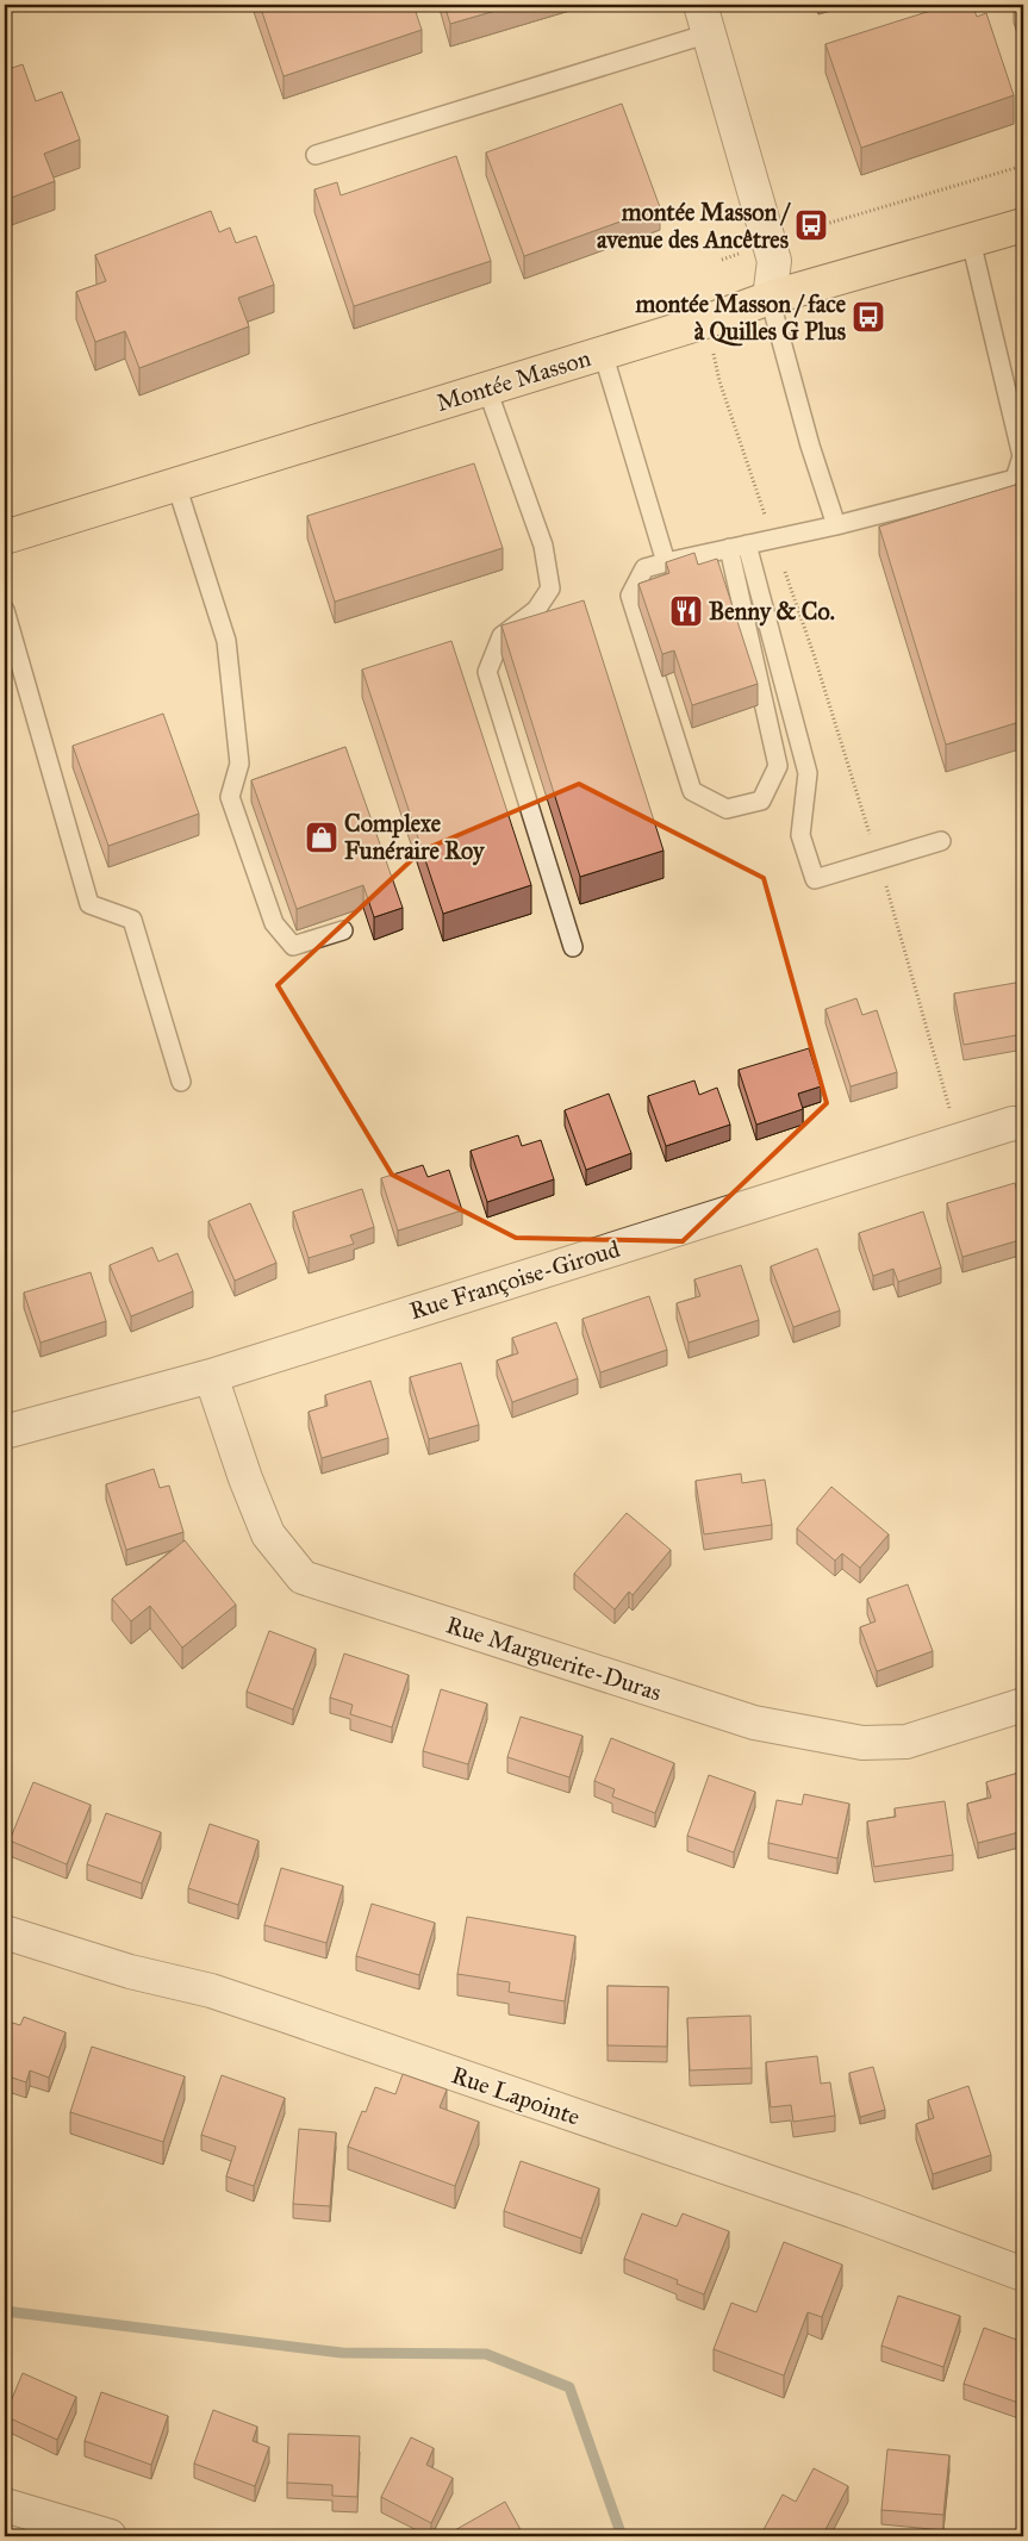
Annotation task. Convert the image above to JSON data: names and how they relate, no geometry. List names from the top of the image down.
{
  "streets": {
    "main road": ["Montée Masson"],
    "street": ["Rue Françoise-Giroud", "Rue Marguerite-Duras", "Rue Lapointe"]
  },
  "crossings": [
    ["Rue Françoise-Giroud", "Rue Marguerite-Duras"]
  ],
  "places": {
    "bus stop": ["montée Masson / avenue des Ancêtres", "montée Masson / face à Quilles G Plus"],
    "restaurant": ["Benny & Co."],
    "shop": ["Complexe Funéraire Roy"]
  }
}
